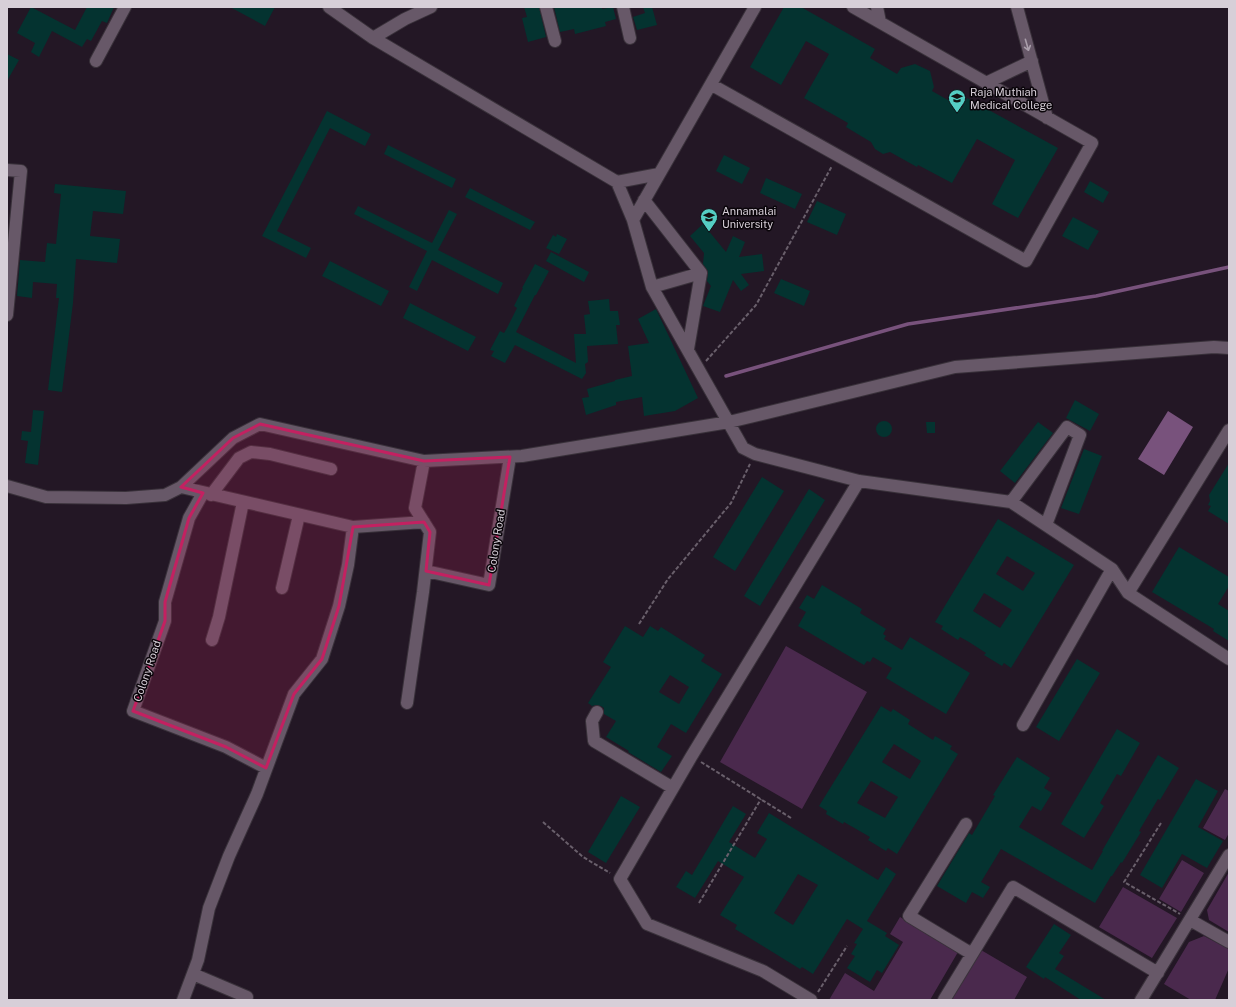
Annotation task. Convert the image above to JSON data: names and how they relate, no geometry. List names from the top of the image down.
{
  "streets": {
    "street": ["Colony Road"]
  },
  "places": {
    "school or university": ["Raja Muthiah Medical College", "Annamalai University"]
  }
}
